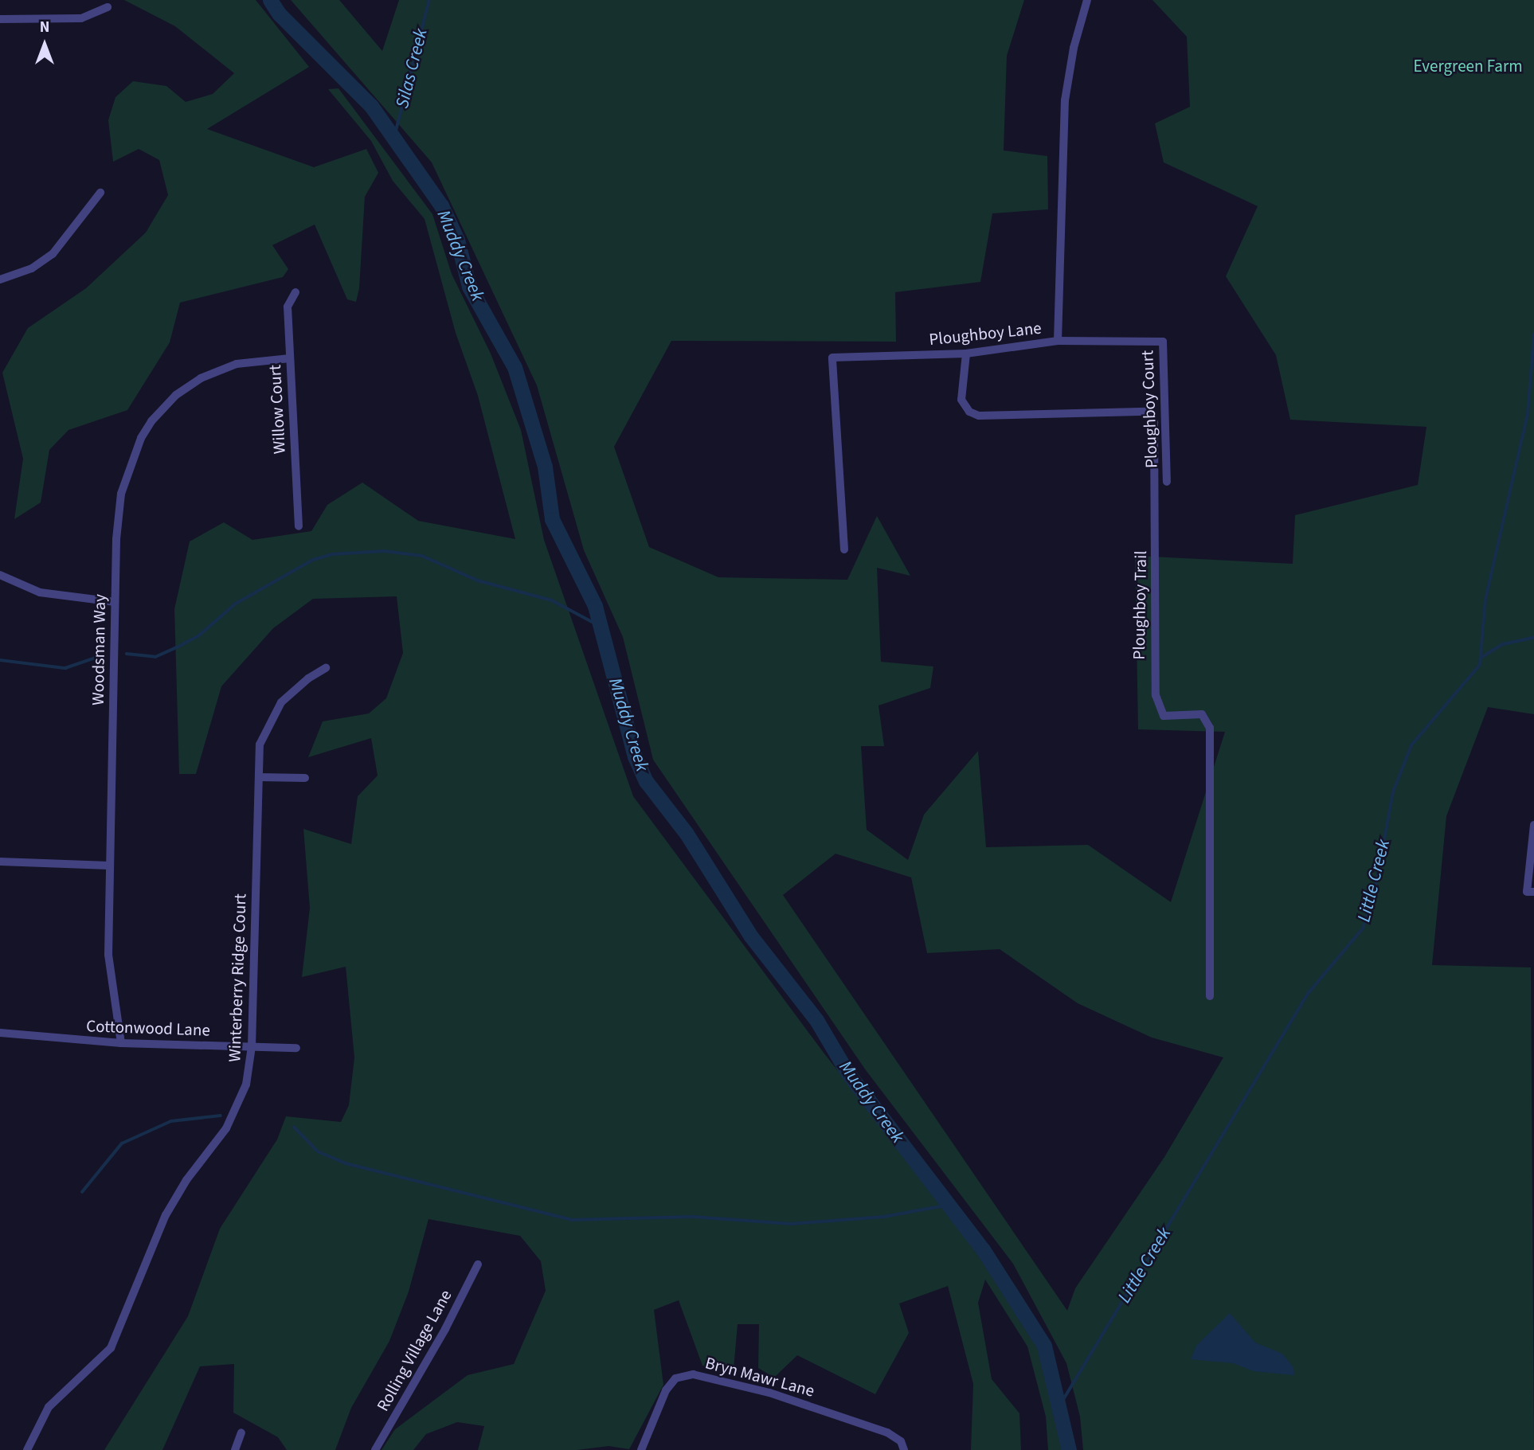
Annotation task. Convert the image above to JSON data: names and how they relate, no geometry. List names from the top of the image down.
{
  "streets": {
    "street": [
      "Ploughboy Lane",
      "Willow Court",
      "Ploughboy Court",
      "Ploughboy Trail",
      "Woodsman Way",
      "Winterberry Ridge Court",
      "Cottonwood Lane",
      "Rolling Village Lane",
      "Bryn Mawr Lane"
    ]
  },
  "crossings": [
    ["Ploughboy Lane", "Ploughboy Court"],
    ["Ploughboy Lane", "Ploughboy Trail"],
    ["Willow Court", "Woodsman Way"],
    ["Woodsman Way", "Cottonwood Lane"],
    ["Winterberry Ridge Court", "Cottonwood Lane"]
  ],
  "water": ["Silas Creek", "Muddy Creek", "Little Creek"],
  "parks": ["Evergreen Farm"],
  "north": "top"
}
